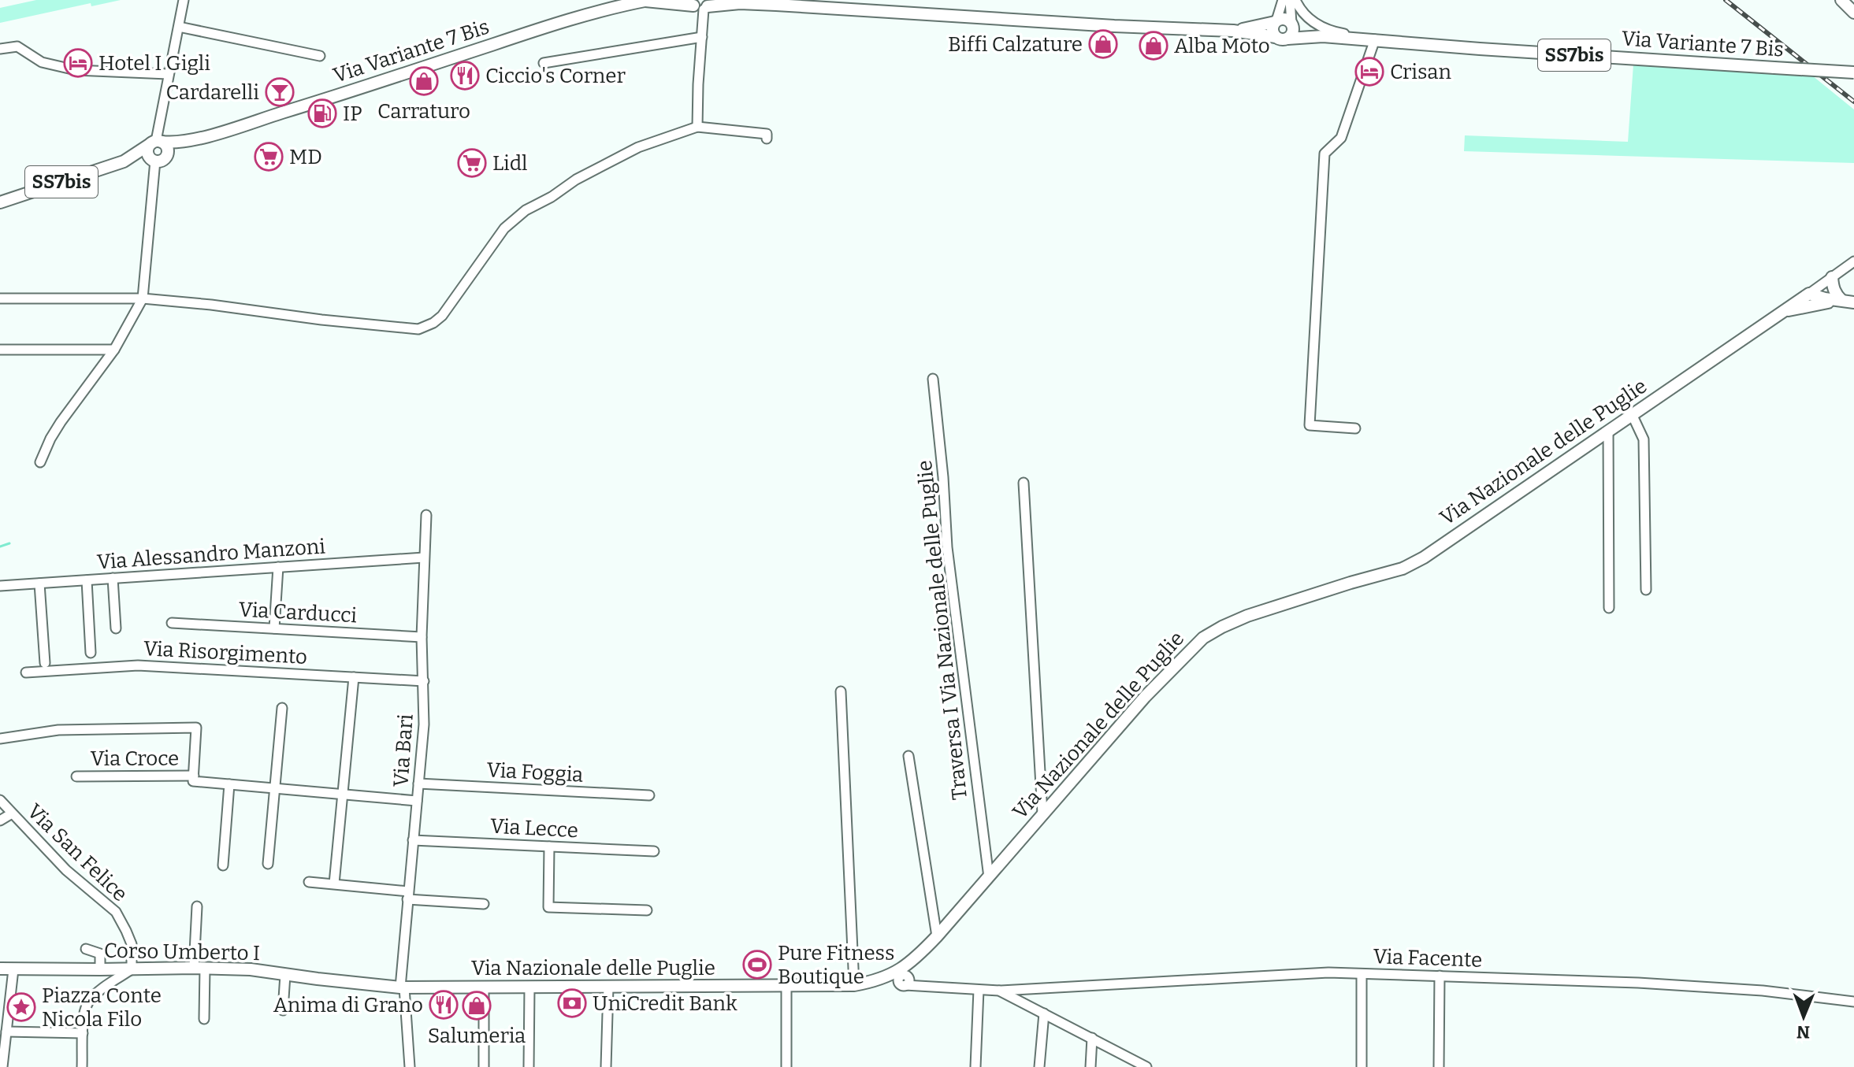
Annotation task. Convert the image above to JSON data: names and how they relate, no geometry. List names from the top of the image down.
{
  "streets": {
    "main road": [
      "Via Variante 7 Bis",
      "SS7bis",
      "Via Nazionale delle Puglie",
      "Corso Umberto I"
    ],
    "street": [
      "Via Alessandro Manzoni",
      "Via Carducci",
      "Traversa I Via Nazionale delle Puglie",
      "Via Risorgimento",
      "Via Bari",
      "Via Croce",
      "Via Foggia",
      "Via Lecce",
      "Via San Felice",
      "Via Facente"
    ]
  },
  "crossings": [
    ["Via Variante 7 Bis", "SS7bis"],
    ["Via Nazionale delle Puglie", "Traversa I Via Nazionale delle Puglie"],
    ["Via Nazionale delle Puglie", "Via Bari"],
    ["Via Nazionale delle Puglie", "Corso Umberto I"],
    ["Via Nazionale delle Puglie", "Via Facente"],
    ["Via Alessandro Manzoni", "Via Bari"],
    ["Via Carducci", "Via Bari"],
    ["Via Risorgimento", "Via Bari"],
    ["Via Bari", "Via Croce"],
    ["Via Bari", "Via Foggia"],
    ["Via Bari", "Via Lecce"],
    ["Via Bari", "Corso Umberto I"],
    ["Via San Felice", "Corso Umberto I"]
  ],
  "places": {
    "shop": [
      "Biffi Calzature",
      "Alba Moto",
      "Carraturo",
      "Salumeria"
    ],
    "hotel": ["Hotel I Gigli", "Crisan"],
    "restaurant": ["Ciccio's Corner", "Anima di Grano"],
    "bar": ["Cardarelli"],
    "fuel station": ["IP"],
    "supermarket": ["MD", "Lidl"],
    "sports": ["Pure Fitness Boutique"],
    "bank": ["UniCredit Bank"],
    "place": ["Piazza Conte Nicola Filo"]
  },
  "north": "bottom"
}
